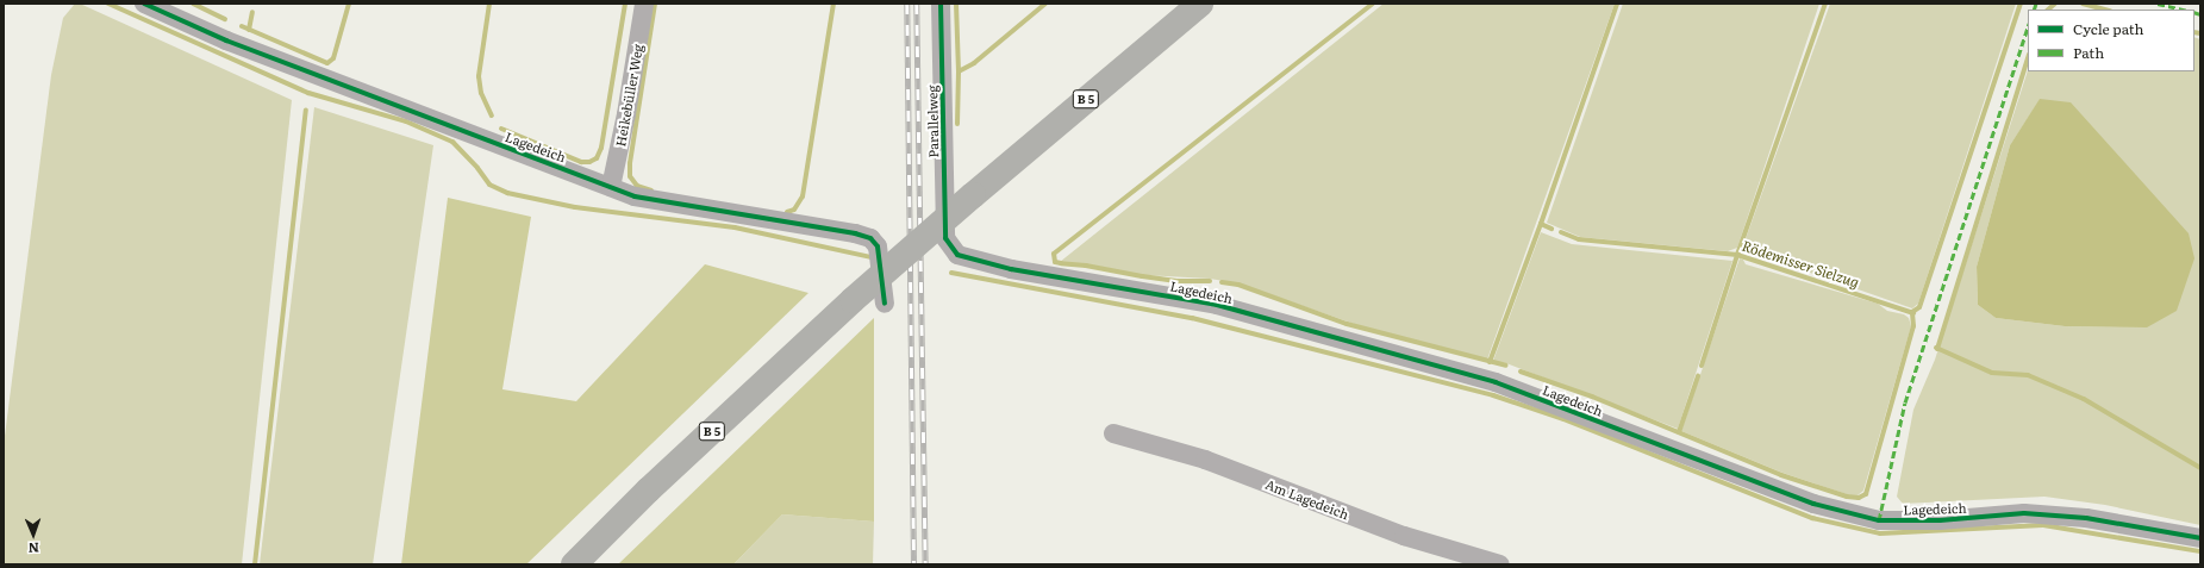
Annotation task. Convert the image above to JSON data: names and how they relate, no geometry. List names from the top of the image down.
{
  "streets": {
    "highway": ["B 5"],
    "street": [
      "Heikebüller Weg",
      "Parallelweg",
      "Lagedeich",
      "Am Lagedeich"
    ]
  },
  "crossings": [
    ["Heikebüller Weg", "Lagedeich"],
    ["Parallelweg", "Lagedeich"]
  ],
  "water": ["Rödemisser Sielzug"],
  "legend": ["Cycle path", "Path"],
  "north": "bottom"
}
